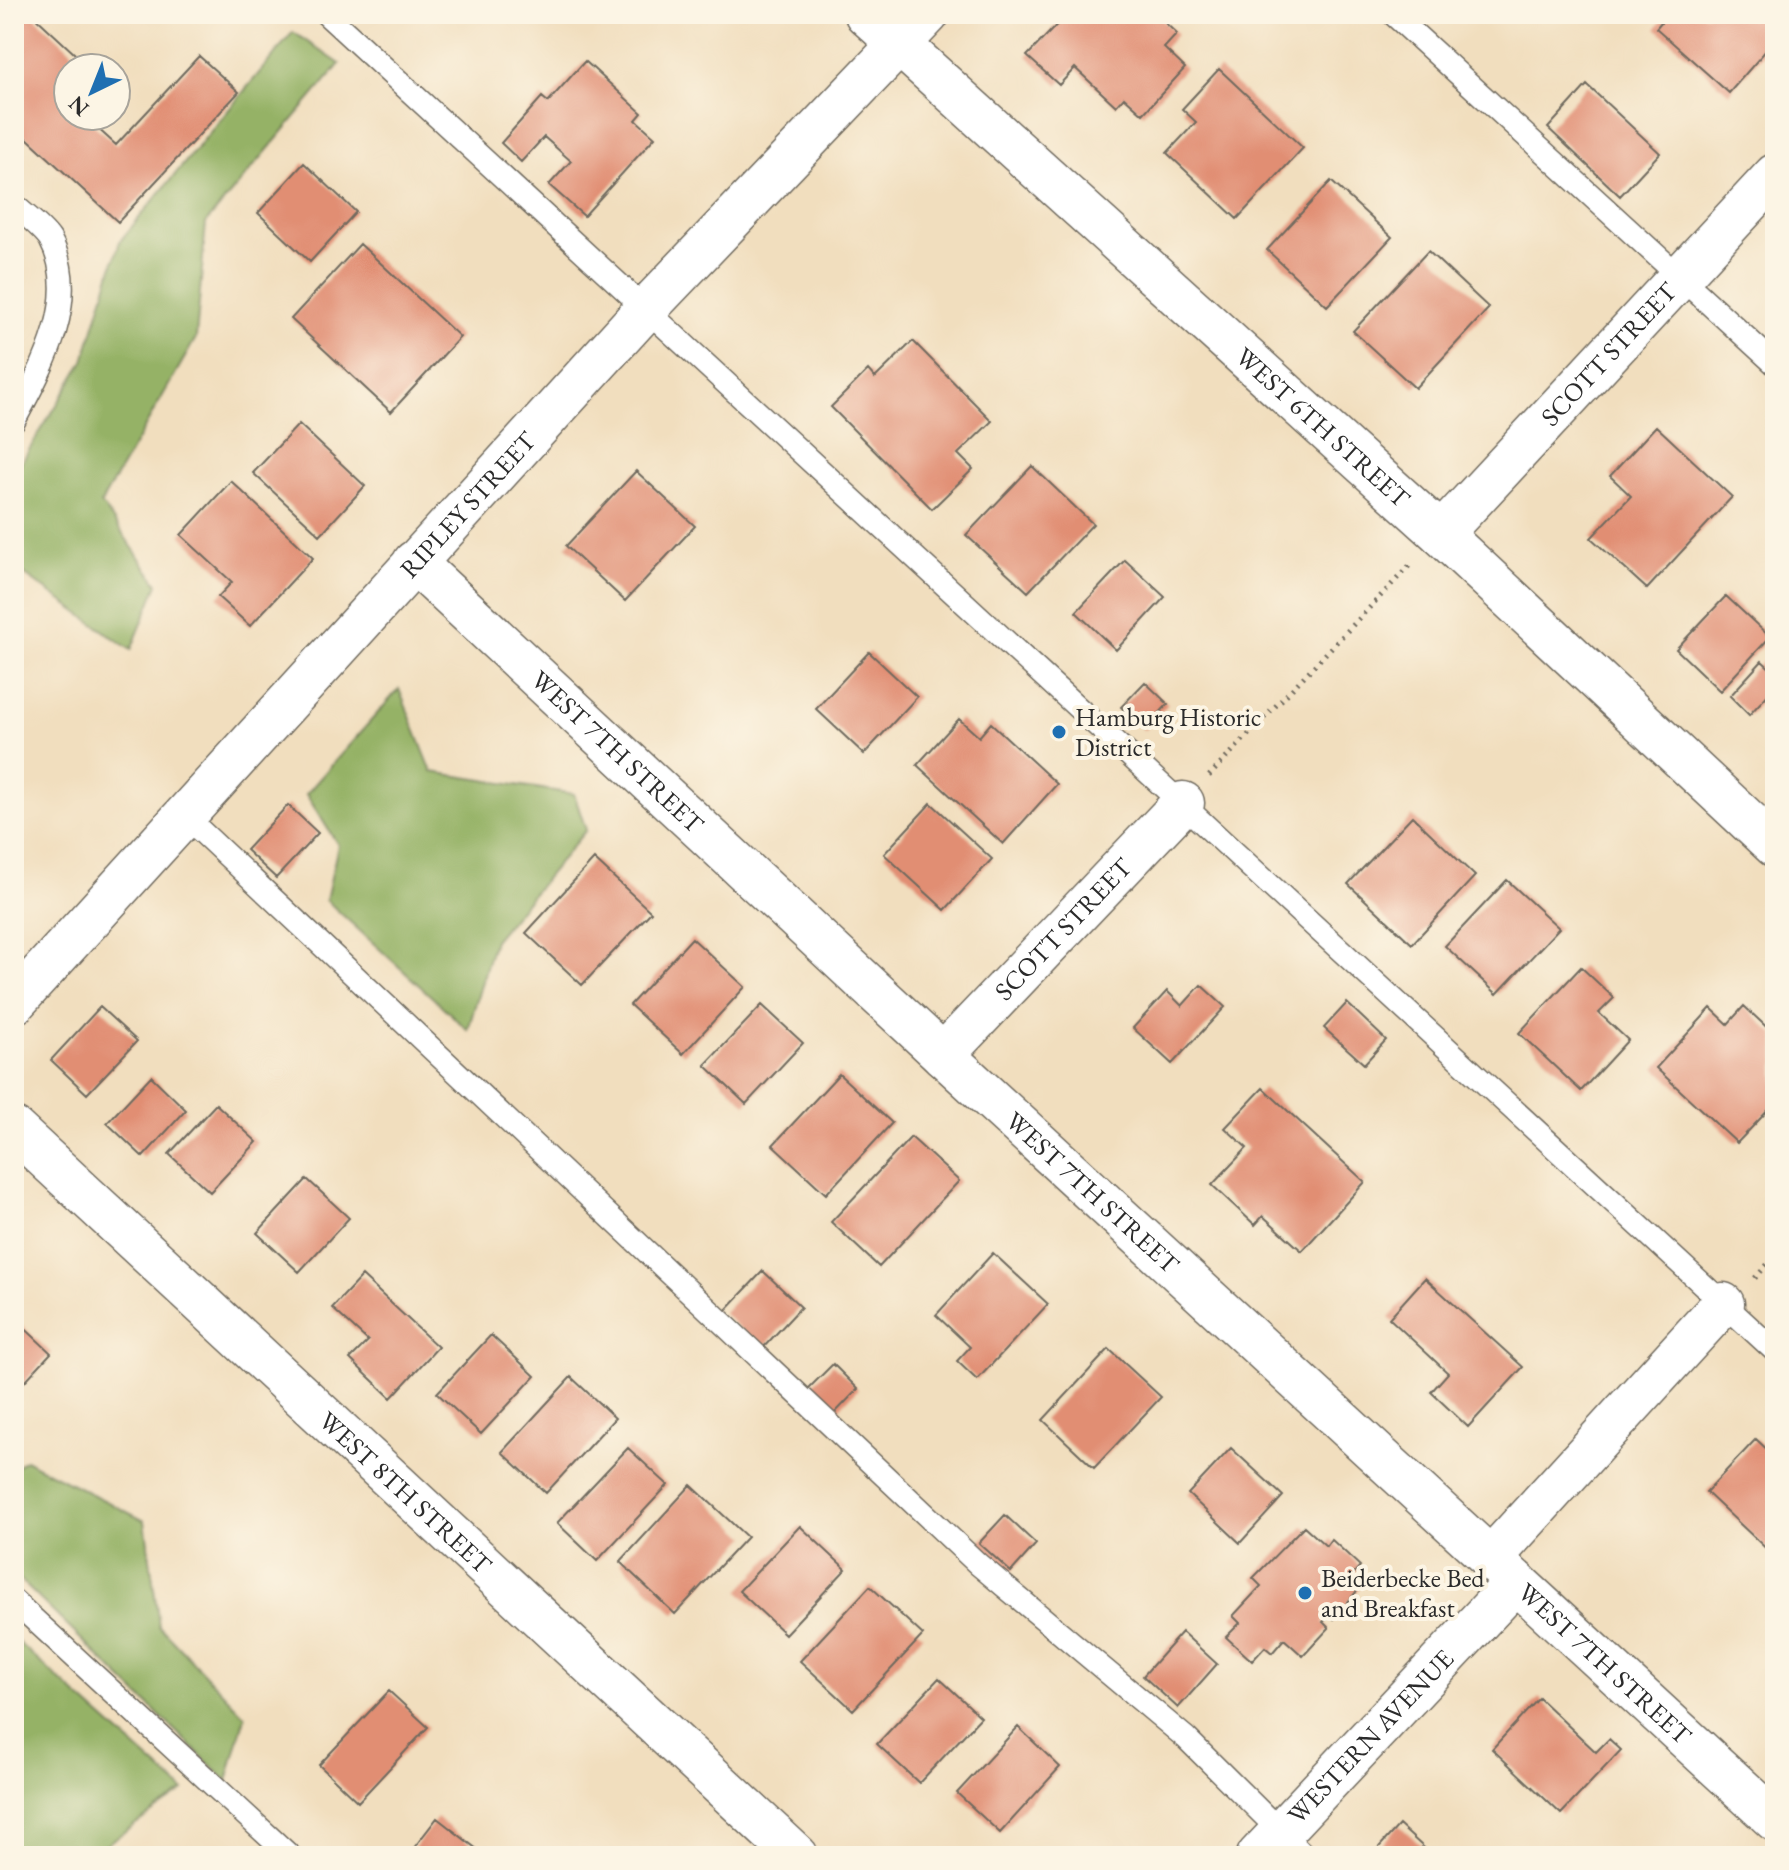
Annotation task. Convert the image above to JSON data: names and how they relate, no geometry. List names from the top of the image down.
{
  "streets": {
    "street": [
      "SCOTT STREET",
      "WEST 6TH STREET",
      "RIPLEY STREET",
      "WEST 7TH STREET",
      "WEST 8TH STREET",
      "WESTERN AVENUE"
    ]
  },
  "crossings": [
    ["SCOTT STREET", "WEST 6TH STREET"],
    ["SCOTT STREET", "WEST 7TH STREET"],
    ["WEST 6TH STREET", "RIPLEY STREET"],
    ["RIPLEY STREET", "WEST 7TH STREET"],
    ["WEST 7TH STREET", "WESTERN AVENUE"]
  ],
  "places": ["Hamburg Historic District", "Beiderbecke Bed and Breakfast"],
  "north": "bottom left"
}
